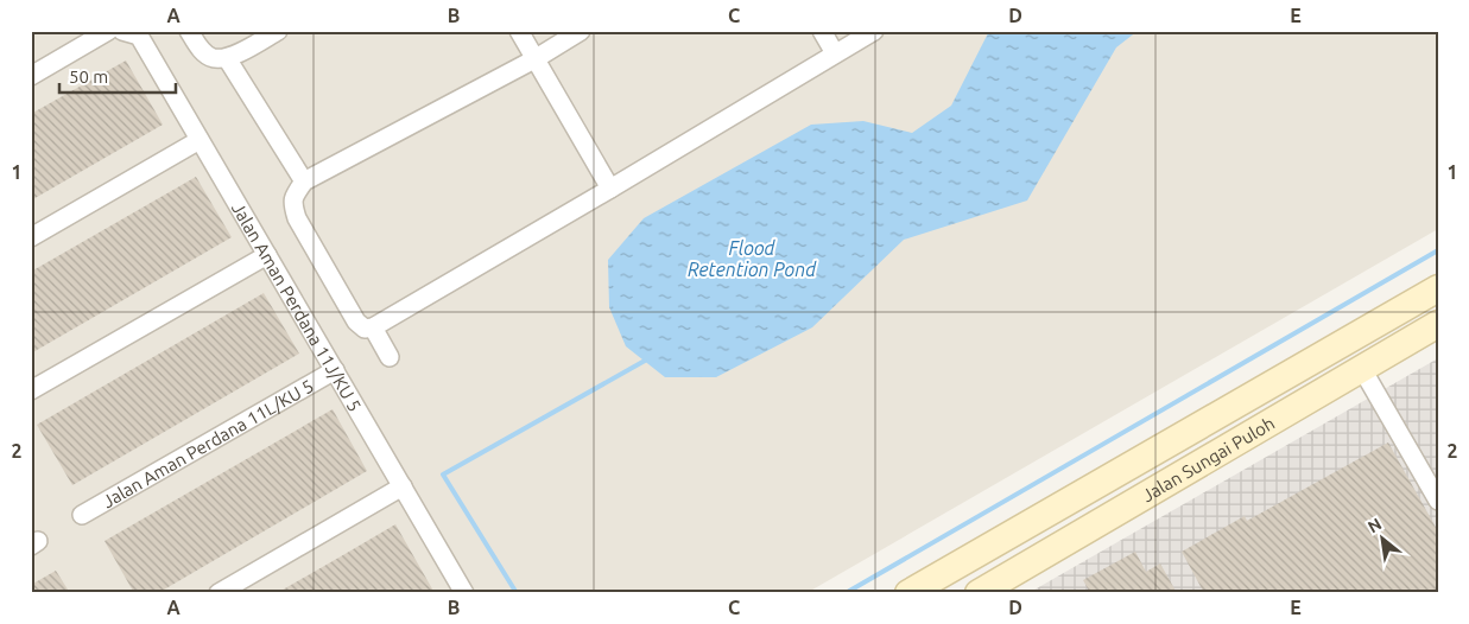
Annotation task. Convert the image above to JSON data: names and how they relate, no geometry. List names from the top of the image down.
{
  "streets": {
    "street": ["Jalan Aman Perdana 11J/KU 5", "Jalan Aman Perdana 11L/KU 5", "Jalan Sungai Puloh"]
  },
  "crossings": [
    ["Jalan Aman Perdana 11J/KU 5", "Jalan Aman Perdana 11L/KU 5"]
  ],
  "water": ["Flood Retention Pond"],
  "scale_bar": "50 m",
  "north": "top left",
  "grid": {
    "columns": [
      "A",
      "B",
      "C",
      "D",
      "E"
    ],
    "rows": ["1", "2"]
  }
}
